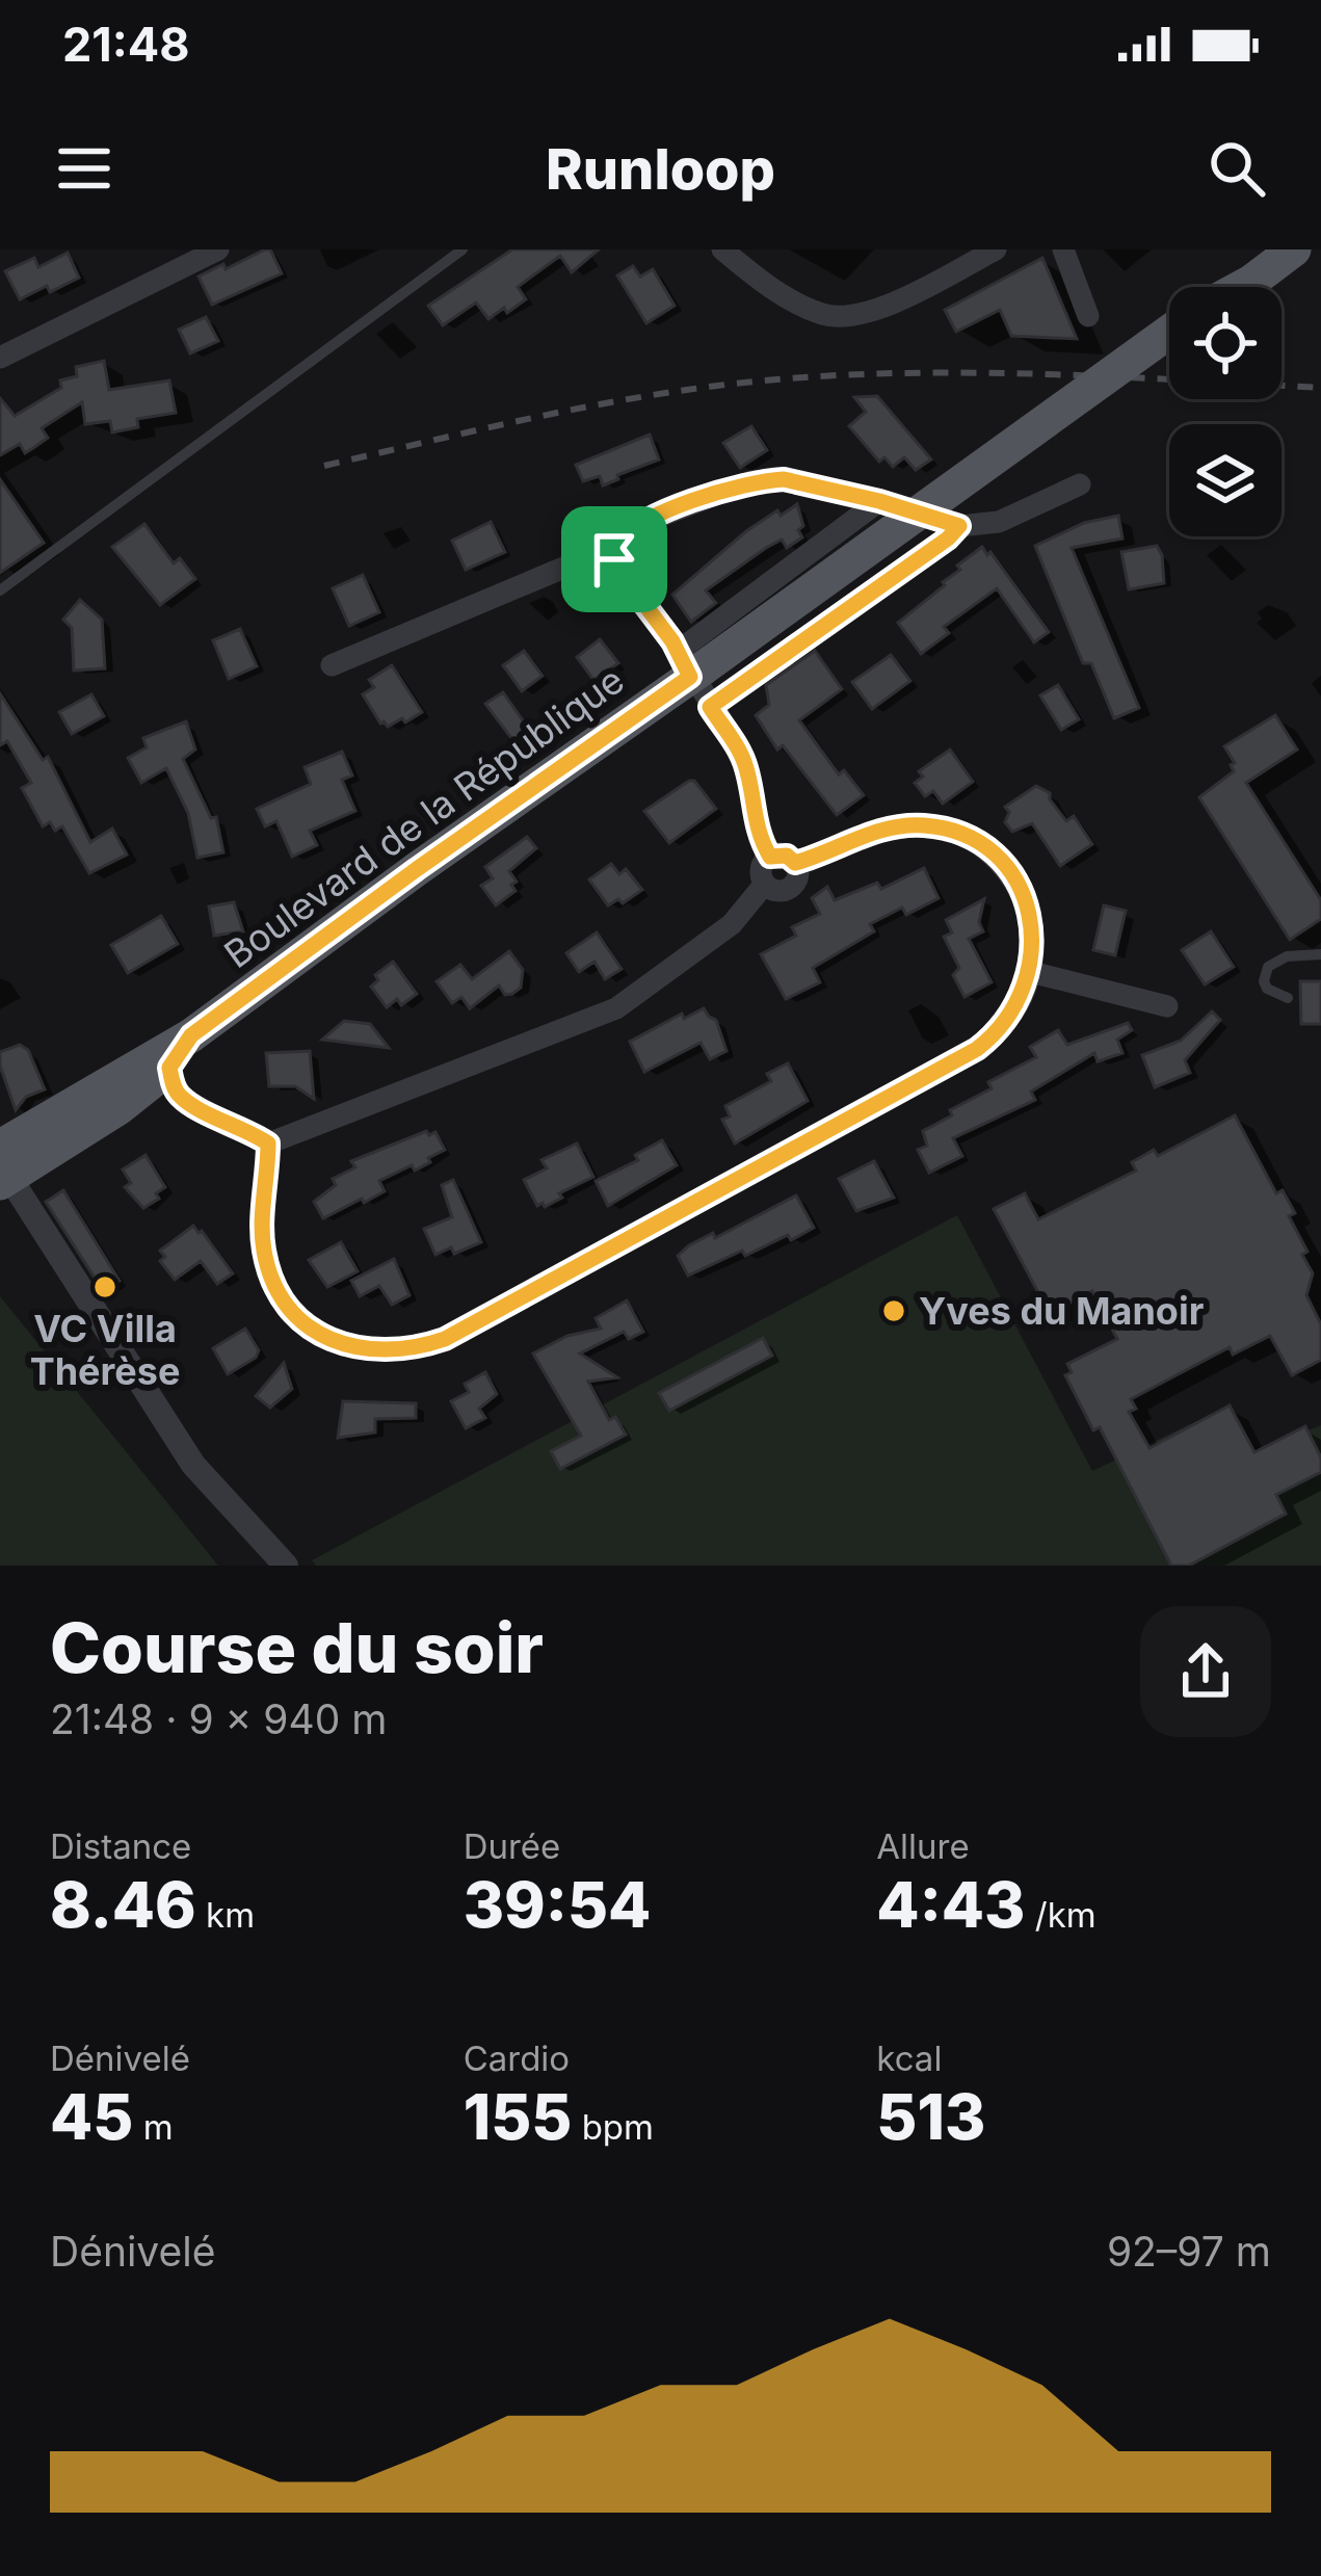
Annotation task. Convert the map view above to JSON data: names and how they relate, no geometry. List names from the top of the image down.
{
  "streets": {
    "main road": ["Boulevard de la République"]
  },
  "places": ["VC Villa Thérèse", "Yves du Manoir"],
  "page": {
    "status": "21:48",
    "header": "Runloop",
    "heading": ["Course du soir", "21:48 · 9 × 940 m"],
    "stats": [
      ["Distance", "8.46 km"],
      ["Durée", "39:54"],
      ["Allure", "4:43 /km"],
      ["Dénivelé", "45 m"],
      ["Cardio", "155 bpm"],
      ["kcal", "513"]
    ],
    "chart": ["Dénivelé", "92–97 m"]
  }
}
